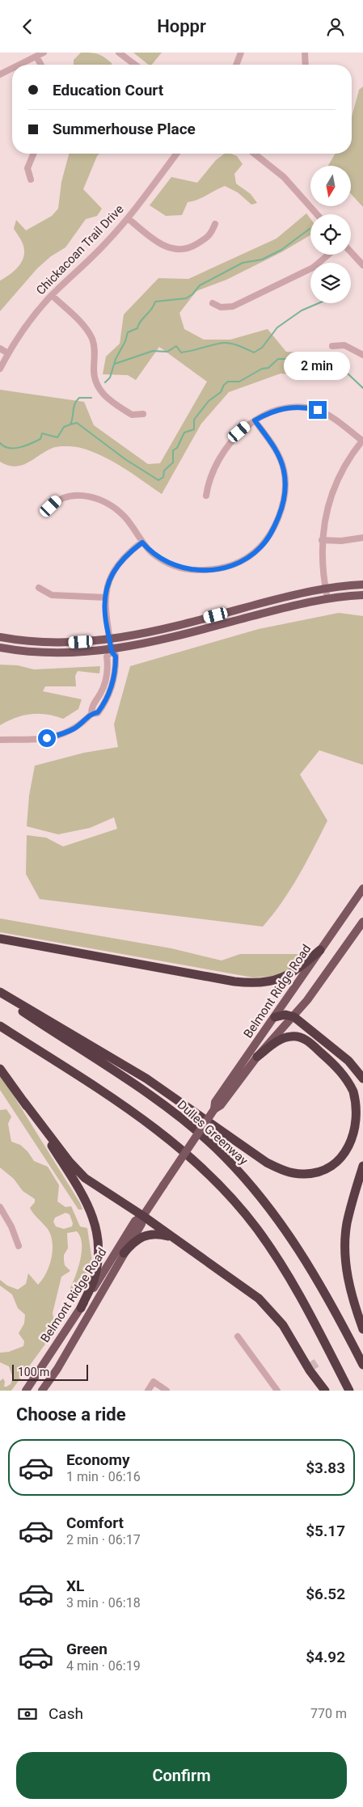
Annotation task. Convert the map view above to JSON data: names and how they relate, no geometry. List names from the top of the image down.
{
  "streets": {
    "highway": ["Dulles Greenway"],
    "main road": ["Belmont Ridge Road"],
    "street": ["Chickacoan Trail Drive"]
  },
  "scale_bar": "100 m",
  "north": "bottom",
  "page": {
    "header": "Hoppr",
    "banner": ["Education Court", "Summerhouse Place"],
    "bubble": "2 min",
    "scale": "100 m",
    "heading": "Choose a ride",
    "list": [
      {
        "name": "Economy",
        "note": "1 min · 06:16",
        "value": "$3.83"
      },
      {
        "name": "Comfort",
        "note": "2 min · 06:17",
        "value": "$5.17"
      },
      {
        "name": "XL",
        "note": "3 min · 06:18",
        "value": "$6.52"
      },
      {
        "name": "Green",
        "note": "4 min · 06:19",
        "value": "$4.92"
      }
    ],
    "pay": ["Cash", "770 m"],
    "buttons": "Confirm"
  }
}
